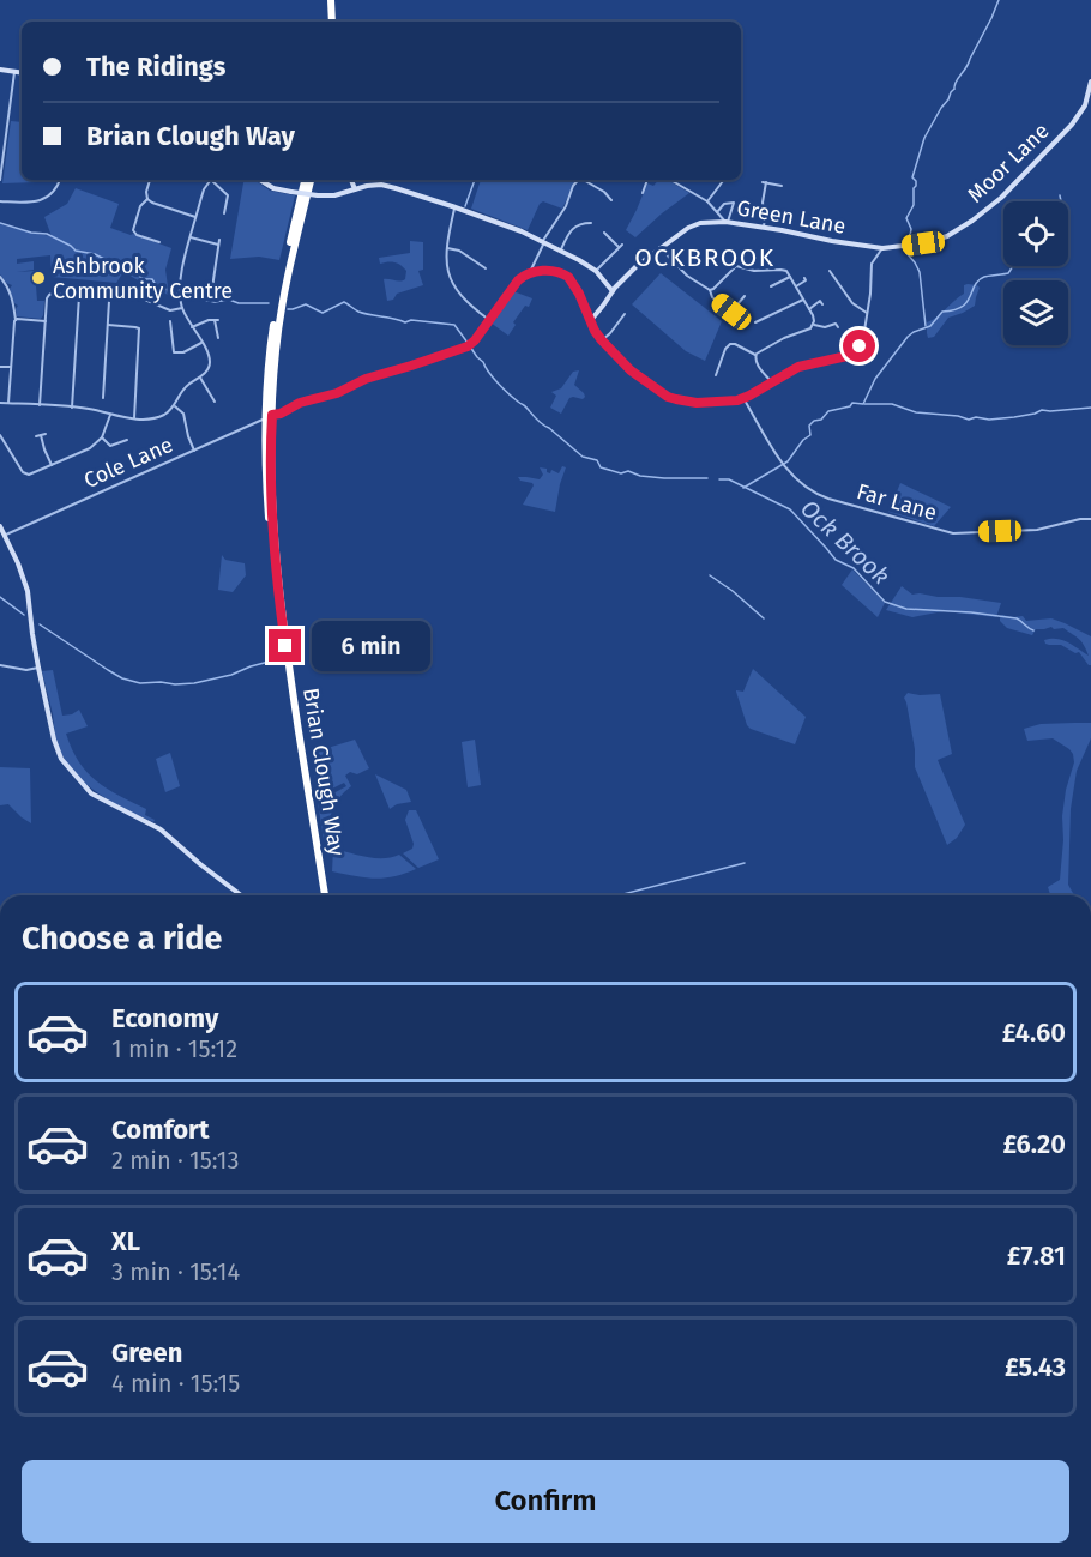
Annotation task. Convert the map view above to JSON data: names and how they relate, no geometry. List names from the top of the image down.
{
  "streets": {
    "highway": ["Brian Clough Way"],
    "street": [
      "Moor Lane",
      "Green Lane",
      "Cole Lane",
      "Far Lane"
    ]
  },
  "crossings": [
    ["Moor Lane", "Green Lane"],
    ["Cole Lane", "Brian Clough Way"]
  ],
  "districts": ["OCKBROOK"],
  "water": ["Ock Brook"],
  "places": ["Ashbrook Community Centre"],
  "page": {
    "banner": ["The Ridings", "Brian Clough Way"],
    "bubble": "6 min",
    "heading": "Choose a ride",
    "list": [
      {
        "name": "Economy",
        "note": "1 min · 15:12",
        "value": "£4.60"
      },
      {
        "name": "Comfort",
        "note": "2 min · 15:13",
        "value": "£6.20"
      },
      {
        "name": "XL",
        "note": "3 min · 15:14",
        "value": "£7.81"
      },
      {
        "name": "Green",
        "note": "4 min · 15:15",
        "value": "£5.43"
      }
    ],
    "buttons": "Confirm"
  }
}
